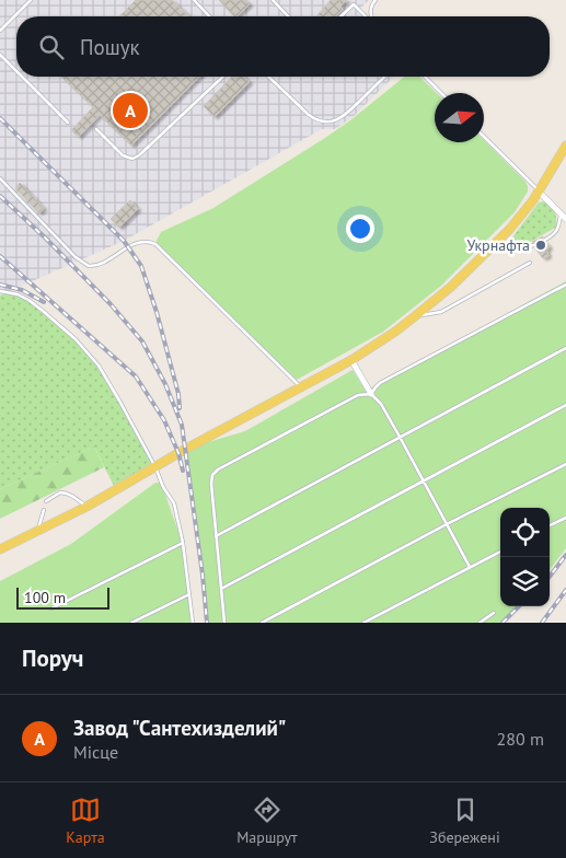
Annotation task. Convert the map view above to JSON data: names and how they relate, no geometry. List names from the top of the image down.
{
  "places": ["Укрнафта"],
  "scale_bar": "100 m",
  "north": "right",
  "page": {
    "search": "Пошук",
    "pins": "A",
    "scale": "100 m",
    "heading": "Поруч",
    "list": [
      {
        "mark": "A",
        "name": "Завод \"Сантехизделий\"",
        "note": "Місце",
        "value": "280 m"
      }
    ],
    "nav": ["Карта", "Маршрут", "Збережені"]
  }
}
